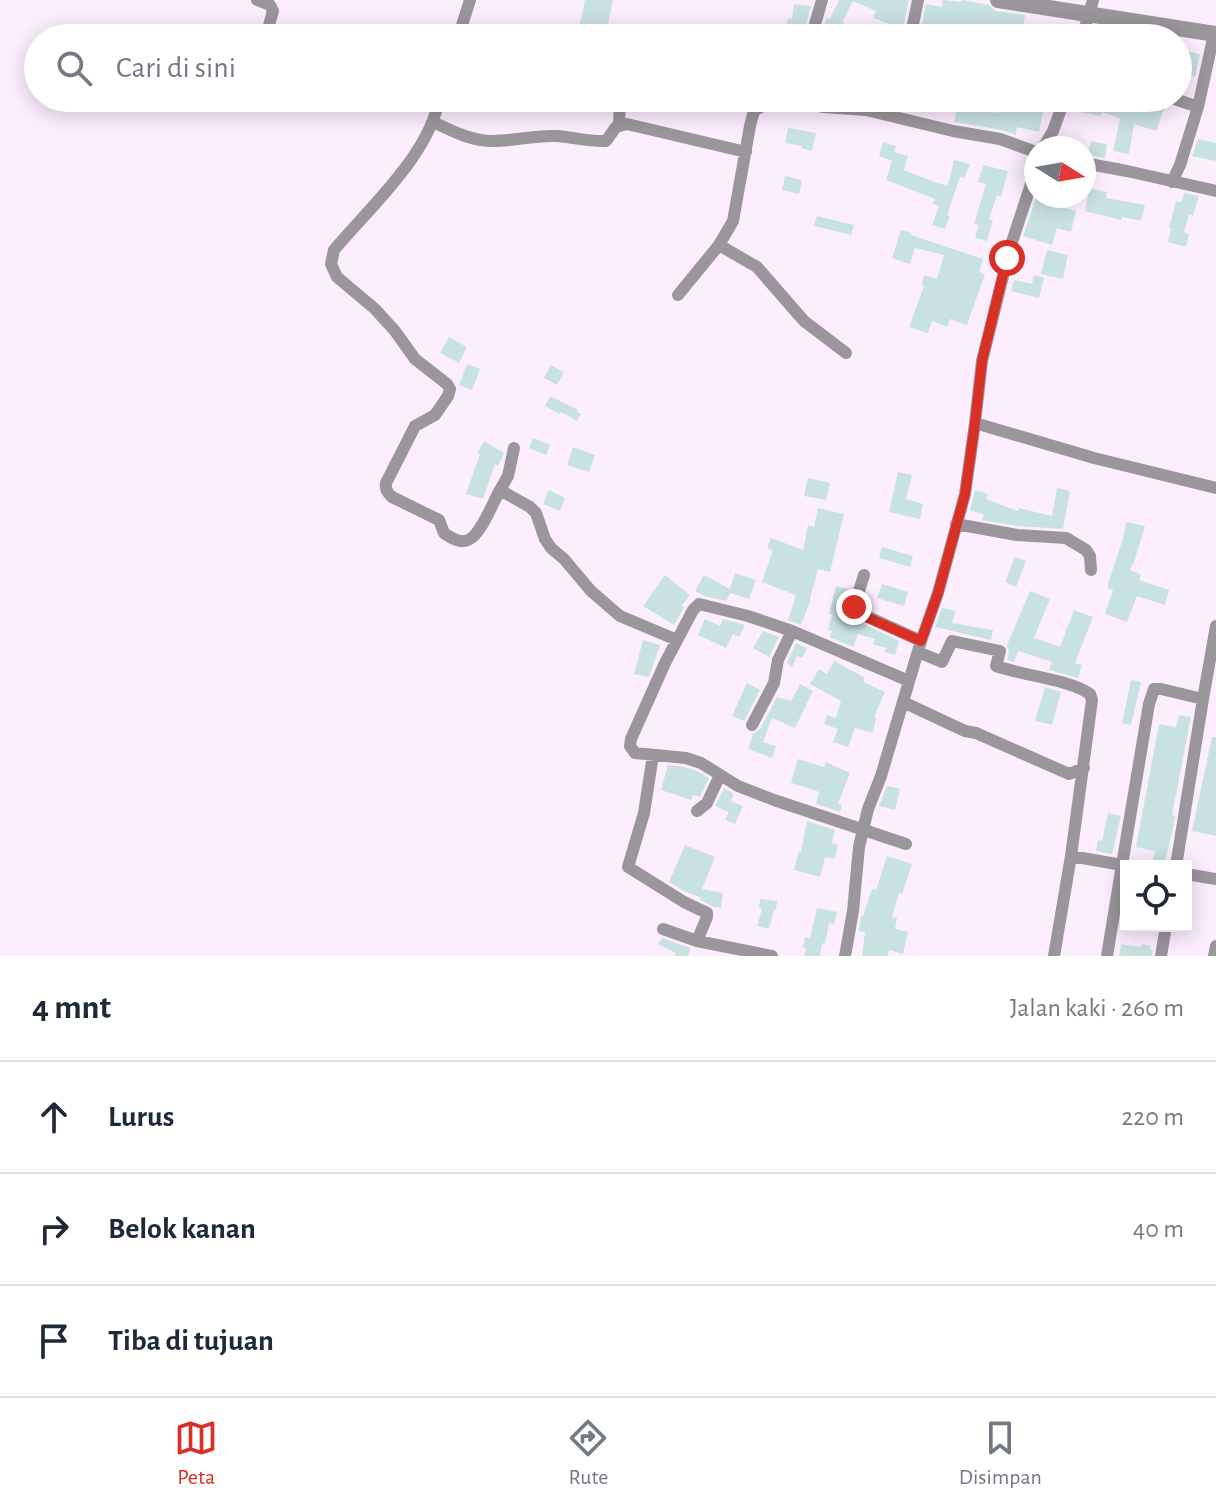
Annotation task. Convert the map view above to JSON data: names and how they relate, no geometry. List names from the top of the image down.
{
  "north": "right",
  "page": {
    "search": "Cari di sini",
    "heading": ["4 mnt", "Jalan kaki · 260 m"],
    "list": [
      ["Lurus", "220 m"],
      ["Belok kanan", "40 m"],
      "Tiba di tujuan"
    ],
    "nav": ["Peta", "Rute", "Disimpan"]
  }
}
